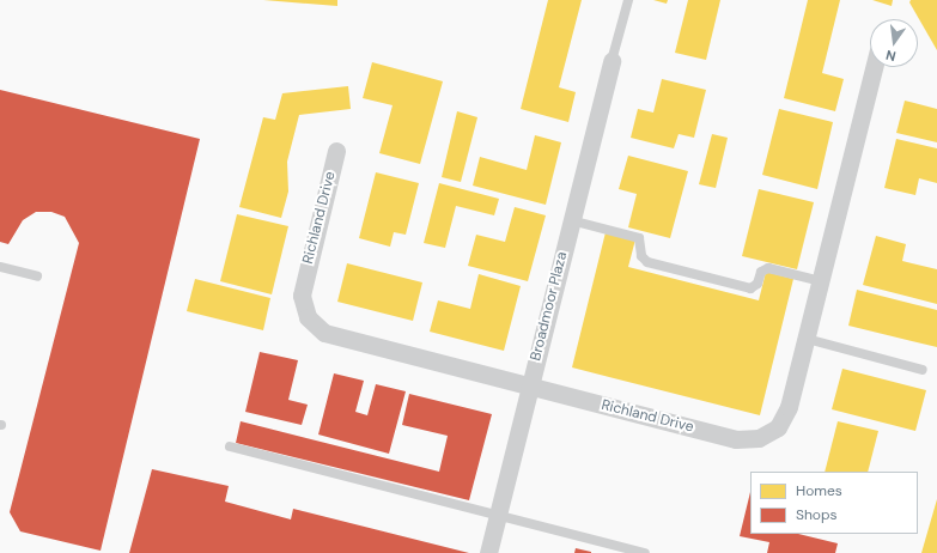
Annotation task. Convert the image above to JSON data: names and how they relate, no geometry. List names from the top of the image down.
{
  "streets": {
    "street": ["Richland Drive", "Broadmoor Plaza"]
  },
  "crossings": [
    ["Richland Drive", "Broadmoor Plaza"]
  ],
  "legend": ["Homes", "Shops"],
  "north": "bottom"
}
